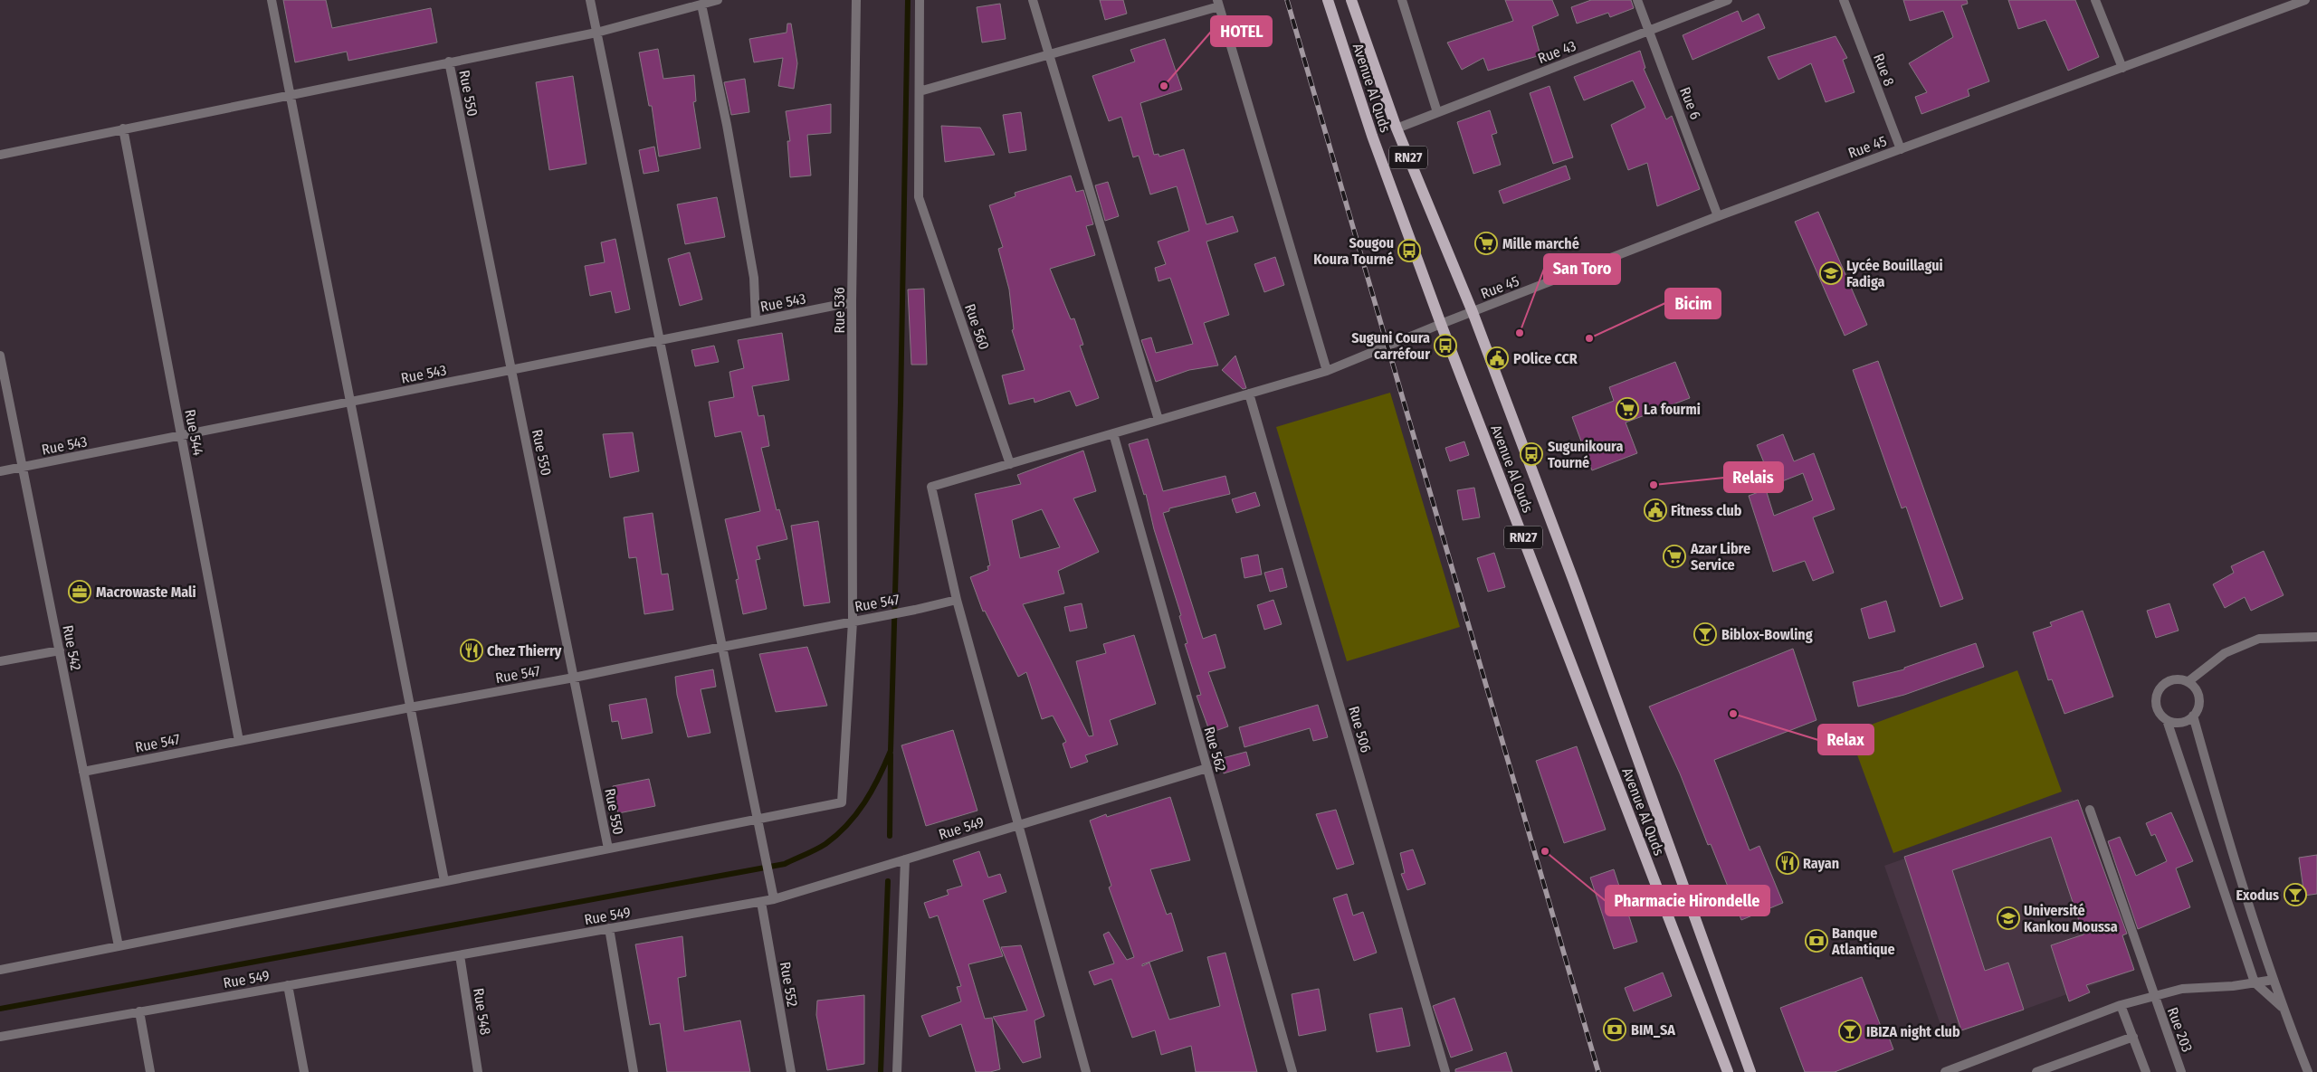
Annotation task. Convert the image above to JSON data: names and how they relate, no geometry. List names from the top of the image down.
{
  "streets": {
    "main road": ["Avenue Al Quds", "RN27"],
    "street": [
      "Rue 43",
      "Rue 8",
      "Rue 550",
      "Rue 6",
      "Rue 45",
      "Rue 543",
      "Rue 536",
      "Rue 560",
      "Rue 544",
      "Rue 547",
      "Rue 542",
      "Rue 506",
      "Rue 562",
      "Rue 549",
      "Rue 552",
      "Rue 548",
      "Rue 203"
    ]
  },
  "crossings": [
    ["Rue 43", "Avenue Al Quds"],
    ["Rue 43", "Rue 6"],
    ["Rue 8", "Rue 45"],
    ["Avenue Al Quds", "Rue 45"],
    ["Rue 550", "Rue 543"],
    ["Rue 550", "Rue 547"],
    ["Rue 6", "Rue 45"],
    ["Rue 45", "Rue 560"],
    ["Rue 45", "Rue 547"],
    ["Rue 45", "Rue 506"],
    ["Rue 45", "Rue 562"],
    ["Rue 543", "Rue 536"],
    ["Rue 543", "Rue 544"],
    ["Rue 543", "Rue 542"],
    ["Rue 536", "Rue 547"],
    ["Rue 544", "Rue 547"],
    ["Rue 547", "Rue 542"],
    ["Rue 562", "Rue 549"],
    ["Rue 549", "Rue 552"],
    ["Rue 549", "Rue 548"]
  ],
  "places": {
    "other": [
      "HOTEL",
      "San Toro",
      "Bicim",
      "Relais",
      "Relax",
      "Pharmacie Hirondelle"
    ],
    "supermarket": ["Mille marché", "La fourmi", "Azar Libre Service"],
    "bus stop": ["Sougou Koura Tourné", "Suguni Coura carréfour", "Sugunikoura Tourné"],
    "school or university": ["Lycée Bouillagui Fadiga", "Université Kankou Moussa"],
    "public building": ["POlice CCR", "Fitness club"],
    "office": ["Macrowaste Mali"],
    "bar": ["Biblox-Bowling", "Exodus", "IBIZA night club"],
    "restaurant": ["Chez Thierry", "Rayan"],
    "bank": ["Banque Atlantique", "BIM_SA"]
  }
}
